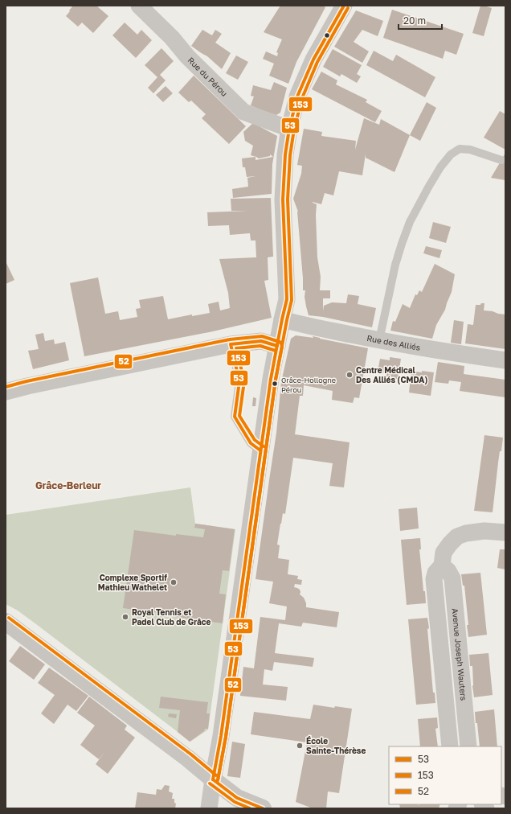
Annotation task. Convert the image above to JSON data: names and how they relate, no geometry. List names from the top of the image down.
{
  "streets": {
    "street": ["Rue du Pérou", "Rue des Alliés", "Avenue Joseph Wauters"]
  },
  "districts": ["Grâce-Berleur"],
  "places": [
    "Centre Médical Des Alliés (CMDA)",
    "Grâce-Hollogne Pérou",
    "Complexe Sportif Mathieu Wathelet",
    "Royal Tennis et Padel Club de Grâce",
    "École Sainte-Thérèse"
  ],
  "lines": ["transit line 53", "transit line 153", "transit line 52"],
  "legend": ["53", "153", "52"],
  "scale_bar": "20 m"
}
